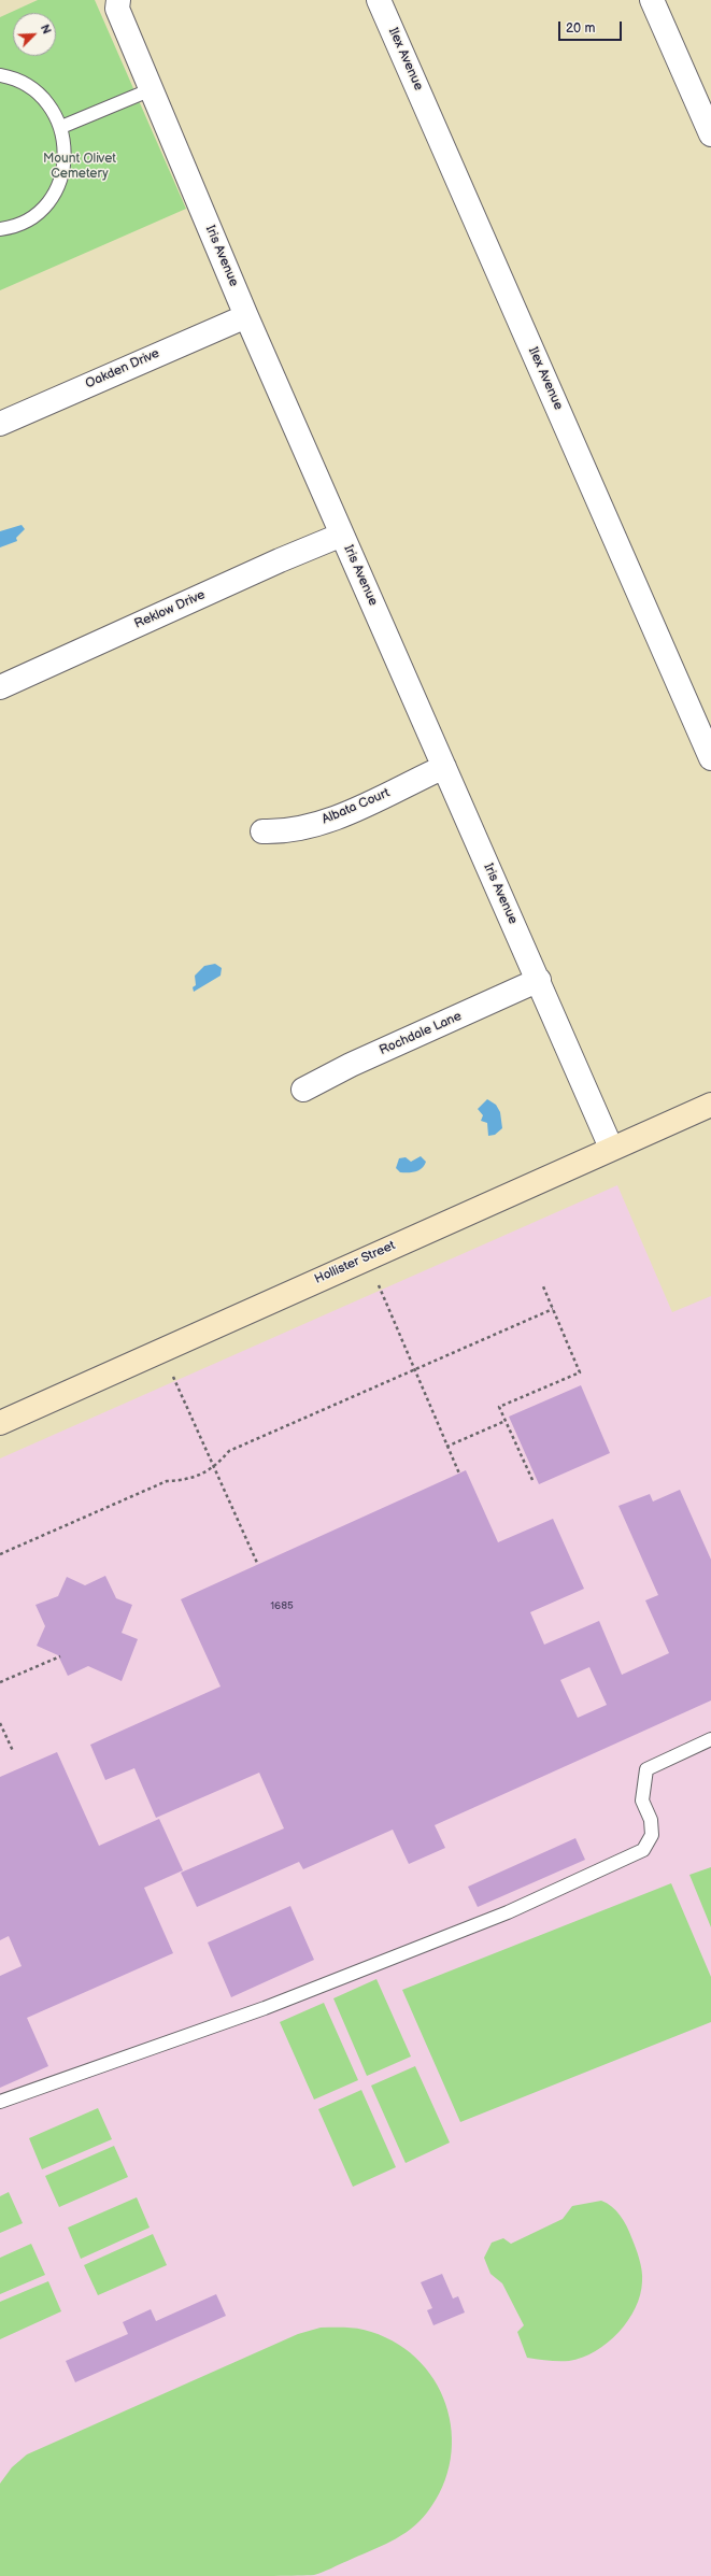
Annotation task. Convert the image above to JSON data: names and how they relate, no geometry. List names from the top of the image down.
{
  "streets": {
    "main road": ["Hollister Street"],
    "street": [
      "Ilex Avenue",
      "Iris Avenue",
      "Oakden Drive",
      "Reklow Drive",
      "Albata Court",
      "Rochdale Lane"
    ]
  },
  "crossings": [
    ["Iris Avenue", "Oakden Drive"],
    ["Iris Avenue", "Reklow Drive"],
    ["Iris Avenue", "Albata Court"],
    ["Iris Avenue", "Rochdale Lane"],
    ["Iris Avenue", "Hollister Street"]
  ],
  "parks": ["Mount Olivet Cemetery"],
  "house_numbers": ["1685"],
  "scale_bar": "20 m",
  "north": "top right"
}
